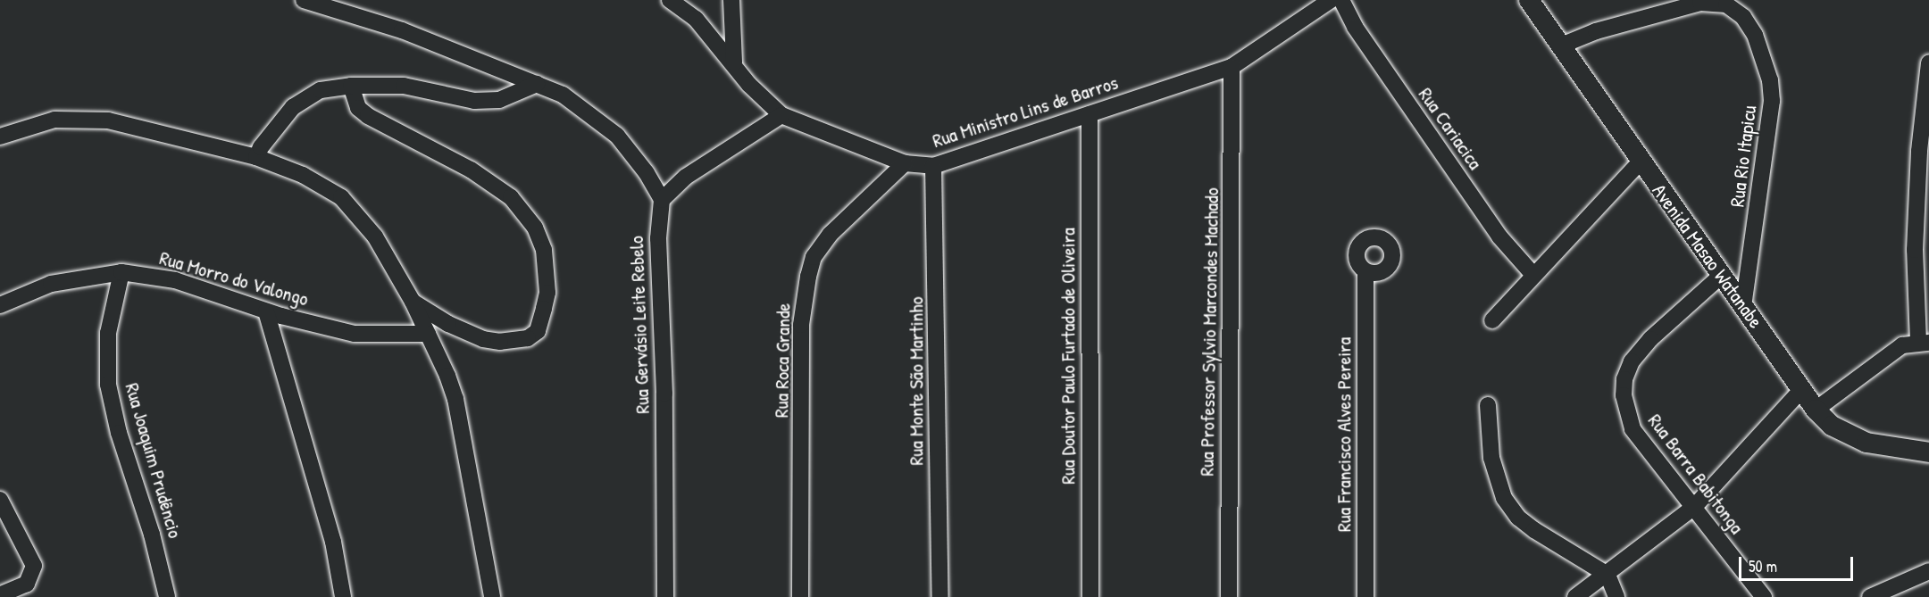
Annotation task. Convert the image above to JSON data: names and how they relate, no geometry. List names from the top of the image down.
{
  "streets": {
    "street": [
      "Rua Ministro Lins de Barros",
      "Rua Cariacica",
      "Rua Rio Itapicu",
      "Avenida Masao Watanabe",
      "Rua Morro do Valongo",
      "Rua Gervásio Leite Rebelo",
      "Rua Professor Sylvio Marcondes Machado",
      "Rua Doutor Paulo Furtado de Oliveira",
      "Rua Roca Grande",
      "Rua Monte São Martinho",
      "Rua Francisco Alves Pereira",
      "Rua Joaquim Prudêncio",
      "Rua Barra Babitonga"
    ]
  },
  "crossings": [
    ["Rua Ministro Lins de Barros", "Rua Professor Sylvio Marcondes Machado"],
    ["Rua Ministro Lins de Barros", "Rua Doutor Paulo Furtado de Oliveira"],
    ["Rua Ministro Lins de Barros", "Rua Roca Grande"],
    ["Rua Ministro Lins de Barros", "Rua Monte São Martinho"],
    ["Rua Rio Itapicu", "Avenida Masao Watanabe"],
    ["Avenida Masao Watanabe", "Rua Barra Babitonga"],
    ["Rua Morro do Valongo", "Rua Joaquim Prudêncio"]
  ],
  "scale_bar": "50 m"
}
